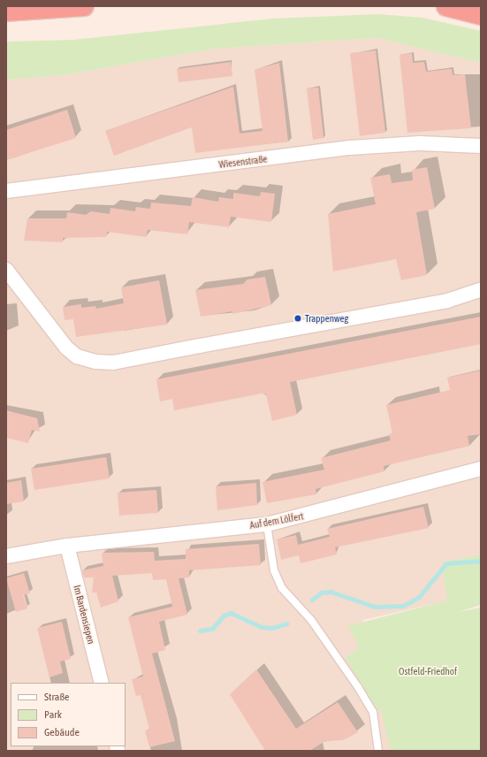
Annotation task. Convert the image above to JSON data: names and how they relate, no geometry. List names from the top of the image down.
{
  "streets": {
    "street": ["Wiesenstraße", "Auf dem Lölfert", "Im Bardensiepen"]
  },
  "crossings": [
    ["Auf dem Lölfert", "Im Bardensiepen"]
  ],
  "parks": ["Ostfeld-Friedhof"],
  "places": ["Trappenweg"],
  "legend": ["Straße", "Park", "Gebäude"]
}
